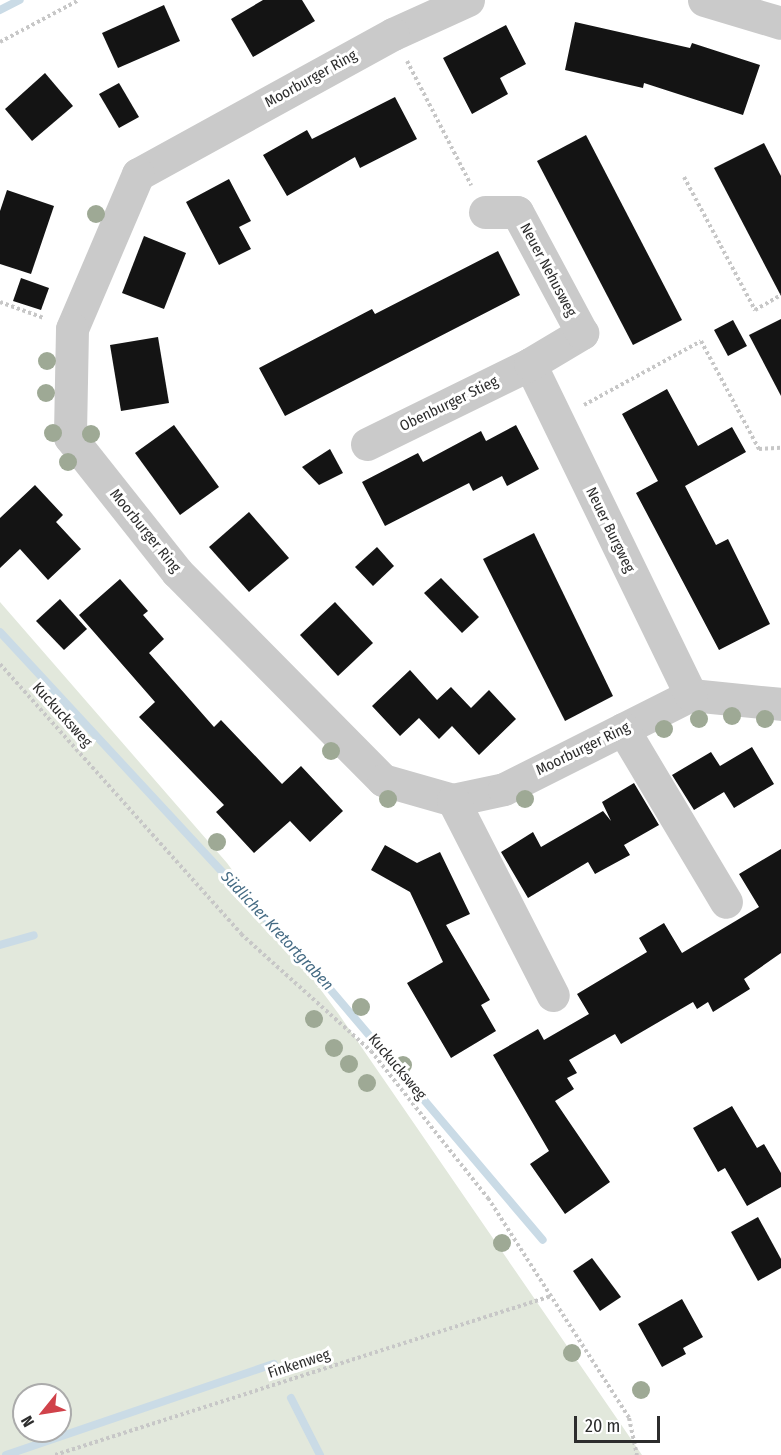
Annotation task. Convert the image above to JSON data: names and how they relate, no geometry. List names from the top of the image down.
{
  "streets": {
    "street": [
      "Moorburger Ring",
      "Neuer Nehusweg",
      "Obenburger Stieg",
      "Neuer Burgweg"
    ],
    "path": ["Kuckucksweg", "Finkenweg"]
  },
  "crossings": [
    ["Moorburger Ring", "Neuer Burgweg"],
    ["Neuer Nehusweg", "Obenburger Stieg"],
    ["Neuer Nehusweg", "Neuer Burgweg"],
    ["Obenburger Stieg", "Neuer Burgweg"],
    ["Kuckucksweg", "Finkenweg"]
  ],
  "water": ["Südlicher Kretortgraben"],
  "scale_bar": "20 m",
  "north": "bottom left"
}
